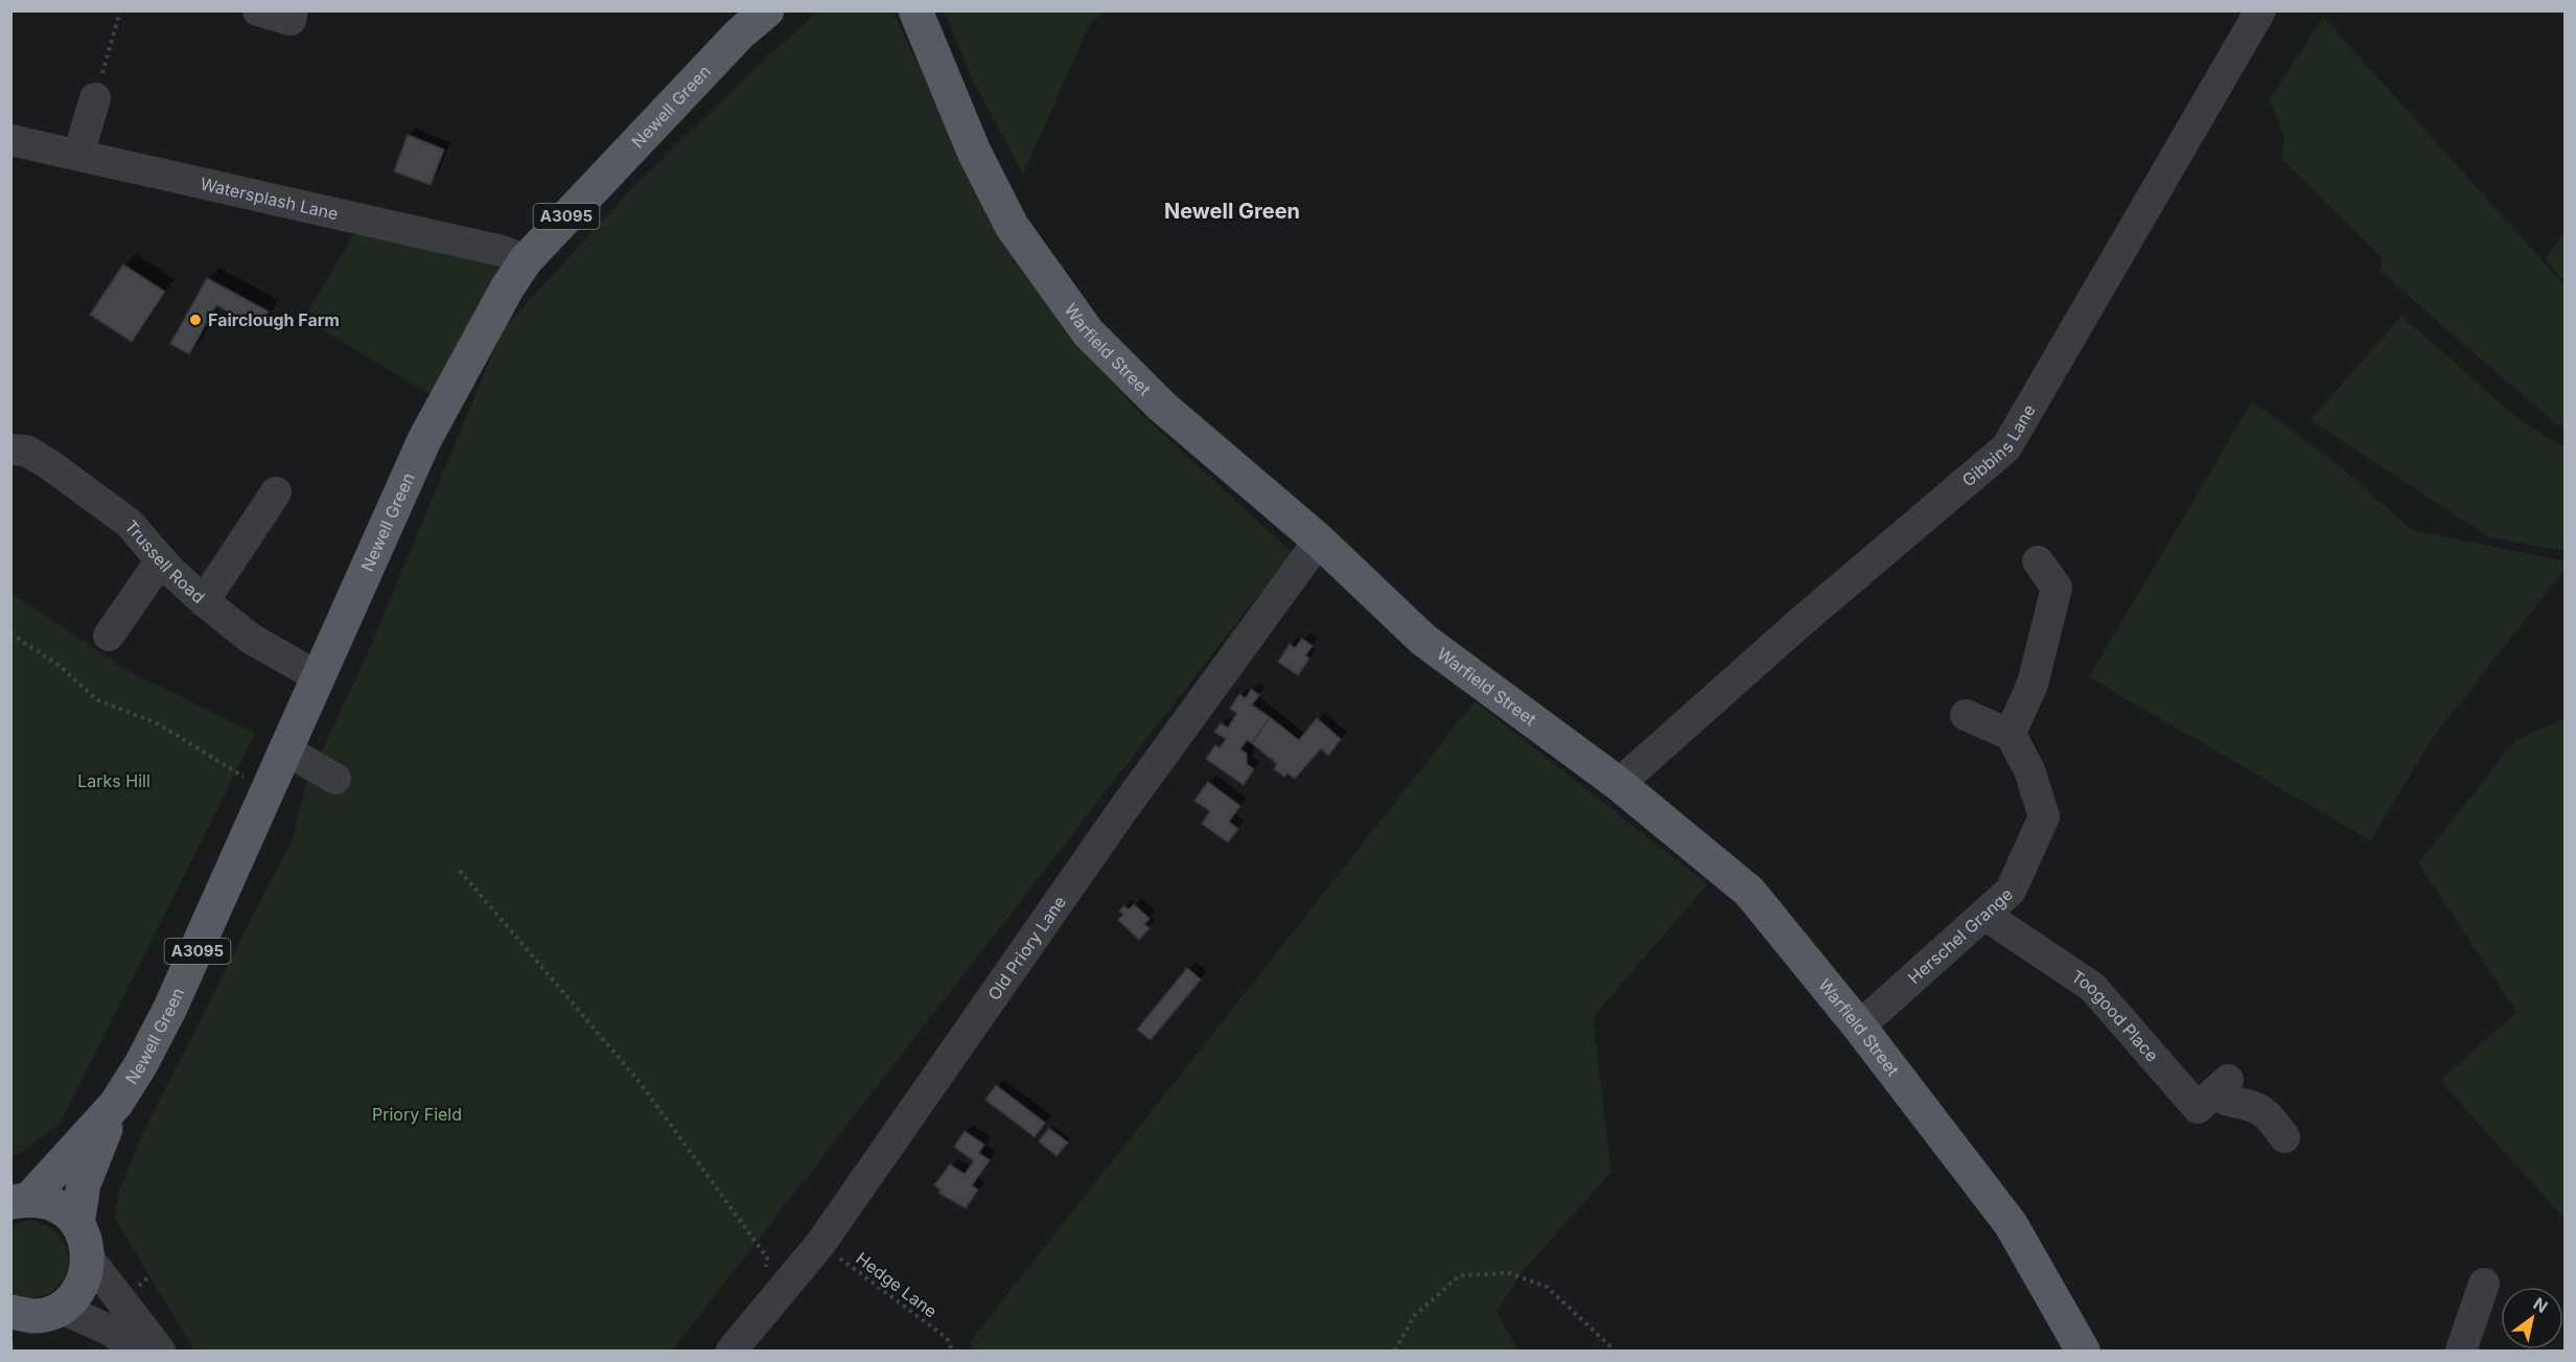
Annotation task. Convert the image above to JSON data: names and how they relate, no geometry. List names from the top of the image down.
{
  "streets": {
    "main road": ["Newell Green", "A3095", "Warfield Street"],
    "street": [
      "Watersplash Lane",
      "Gibbins Lane",
      "Trussell Road",
      "Herschel Grange",
      "Old Priory Lane",
      "Toogood Place"
    ],
    "path": ["Hedge Lane"]
  },
  "crossings": [
    ["Newell Green", "Watersplash Lane"],
    ["Newell Green", "Trussell Road"],
    ["Warfield Street", "Gibbins Lane"],
    ["Warfield Street", "Herschel Grange"],
    ["Warfield Street", "Old Priory Lane"],
    ["Herschel Grange", "Toogood Place"],
    ["Old Priory Lane", "Hedge Lane"]
  ],
  "districts": ["Newell Green"],
  "parks": ["Larks Hill", "Priory Field"],
  "places": ["Fairclough Farm"],
  "north": "top right"
}
